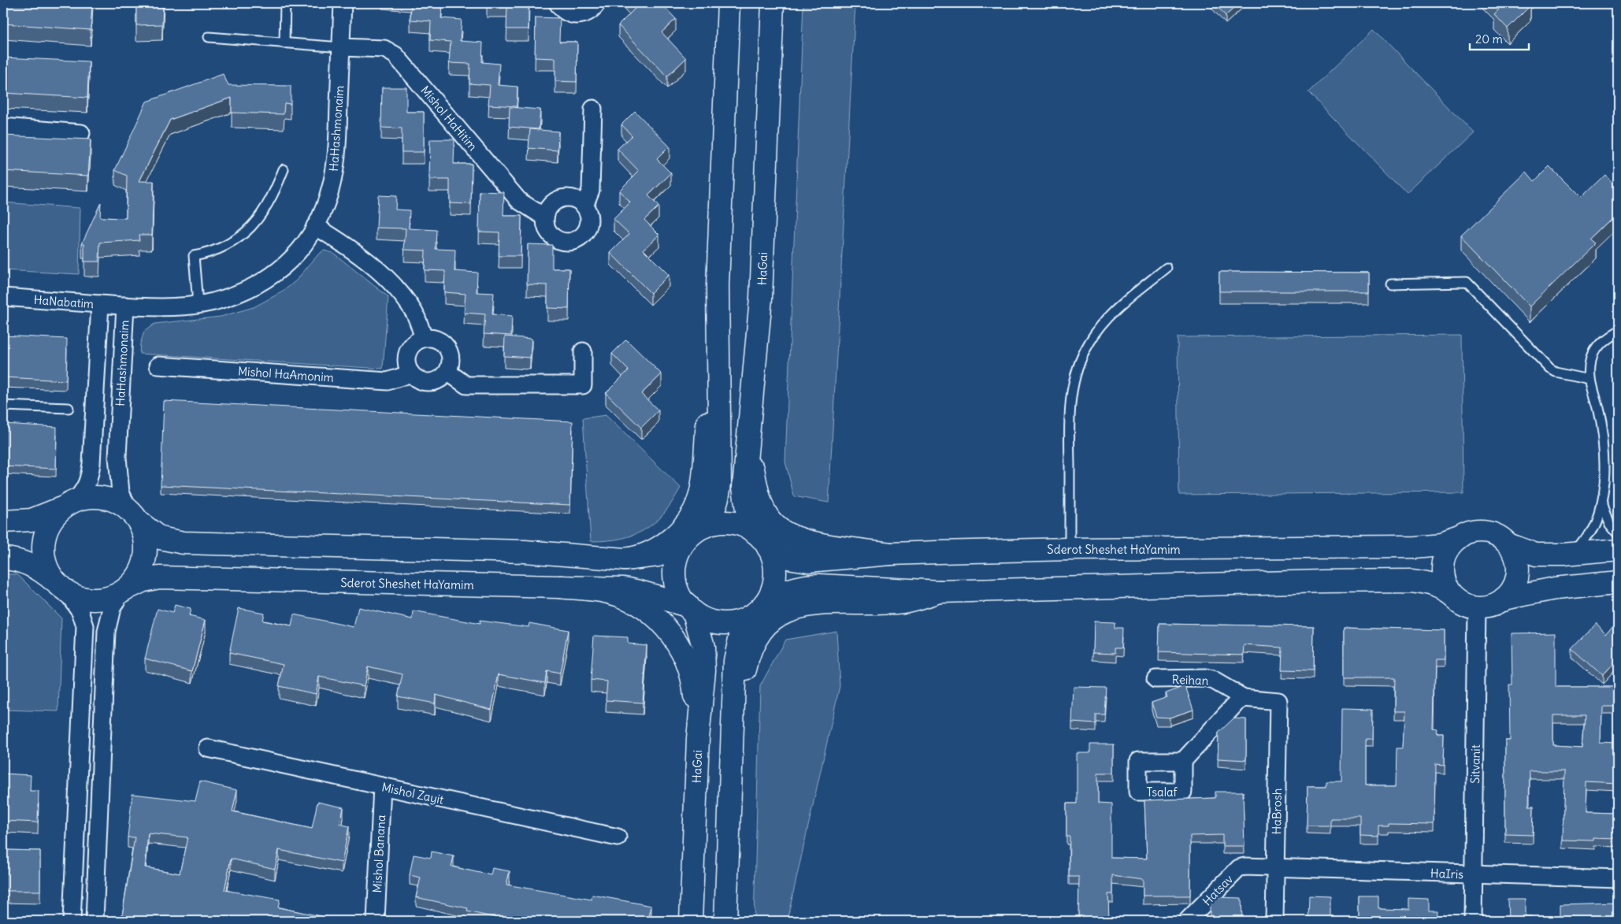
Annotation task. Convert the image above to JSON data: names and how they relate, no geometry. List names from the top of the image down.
{
  "streets": {
    "main road": ["HaGai", "Sderot Sheshet HaYamim"],
    "street": [
      "Mishol HaHitim",
      "HaHashmonaim",
      "HaNabatim",
      "Mishol HaAmonim",
      "Reihan",
      "Sitvanit",
      "Mishol Zayit",
      "HaBrosh",
      "Mishol Banana",
      "HaIris",
      "Hatsav"
    ]
  },
  "crossings": [
    ["Mishol HaHitim", "HaHashmonaim"],
    ["HaHashmonaim", "HaNabatim"],
    ["HaHashmonaim", "Sderot Sheshet HaYamim"],
    ["HaGai", "Sderot Sheshet HaYamim"],
    ["Sderot Sheshet HaYamim", "Sitvanit"],
    ["Reihan", "HaBrosh"],
    ["Sitvanit", "HaIris"],
    ["Mishol Zayit", "Mishol Banana"],
    ["HaBrosh", "HaIris"],
    ["HaBrosh", "Hatsav"],
    ["HaIris", "Hatsav"]
  ],
  "scale_bar": "20 m"
}
